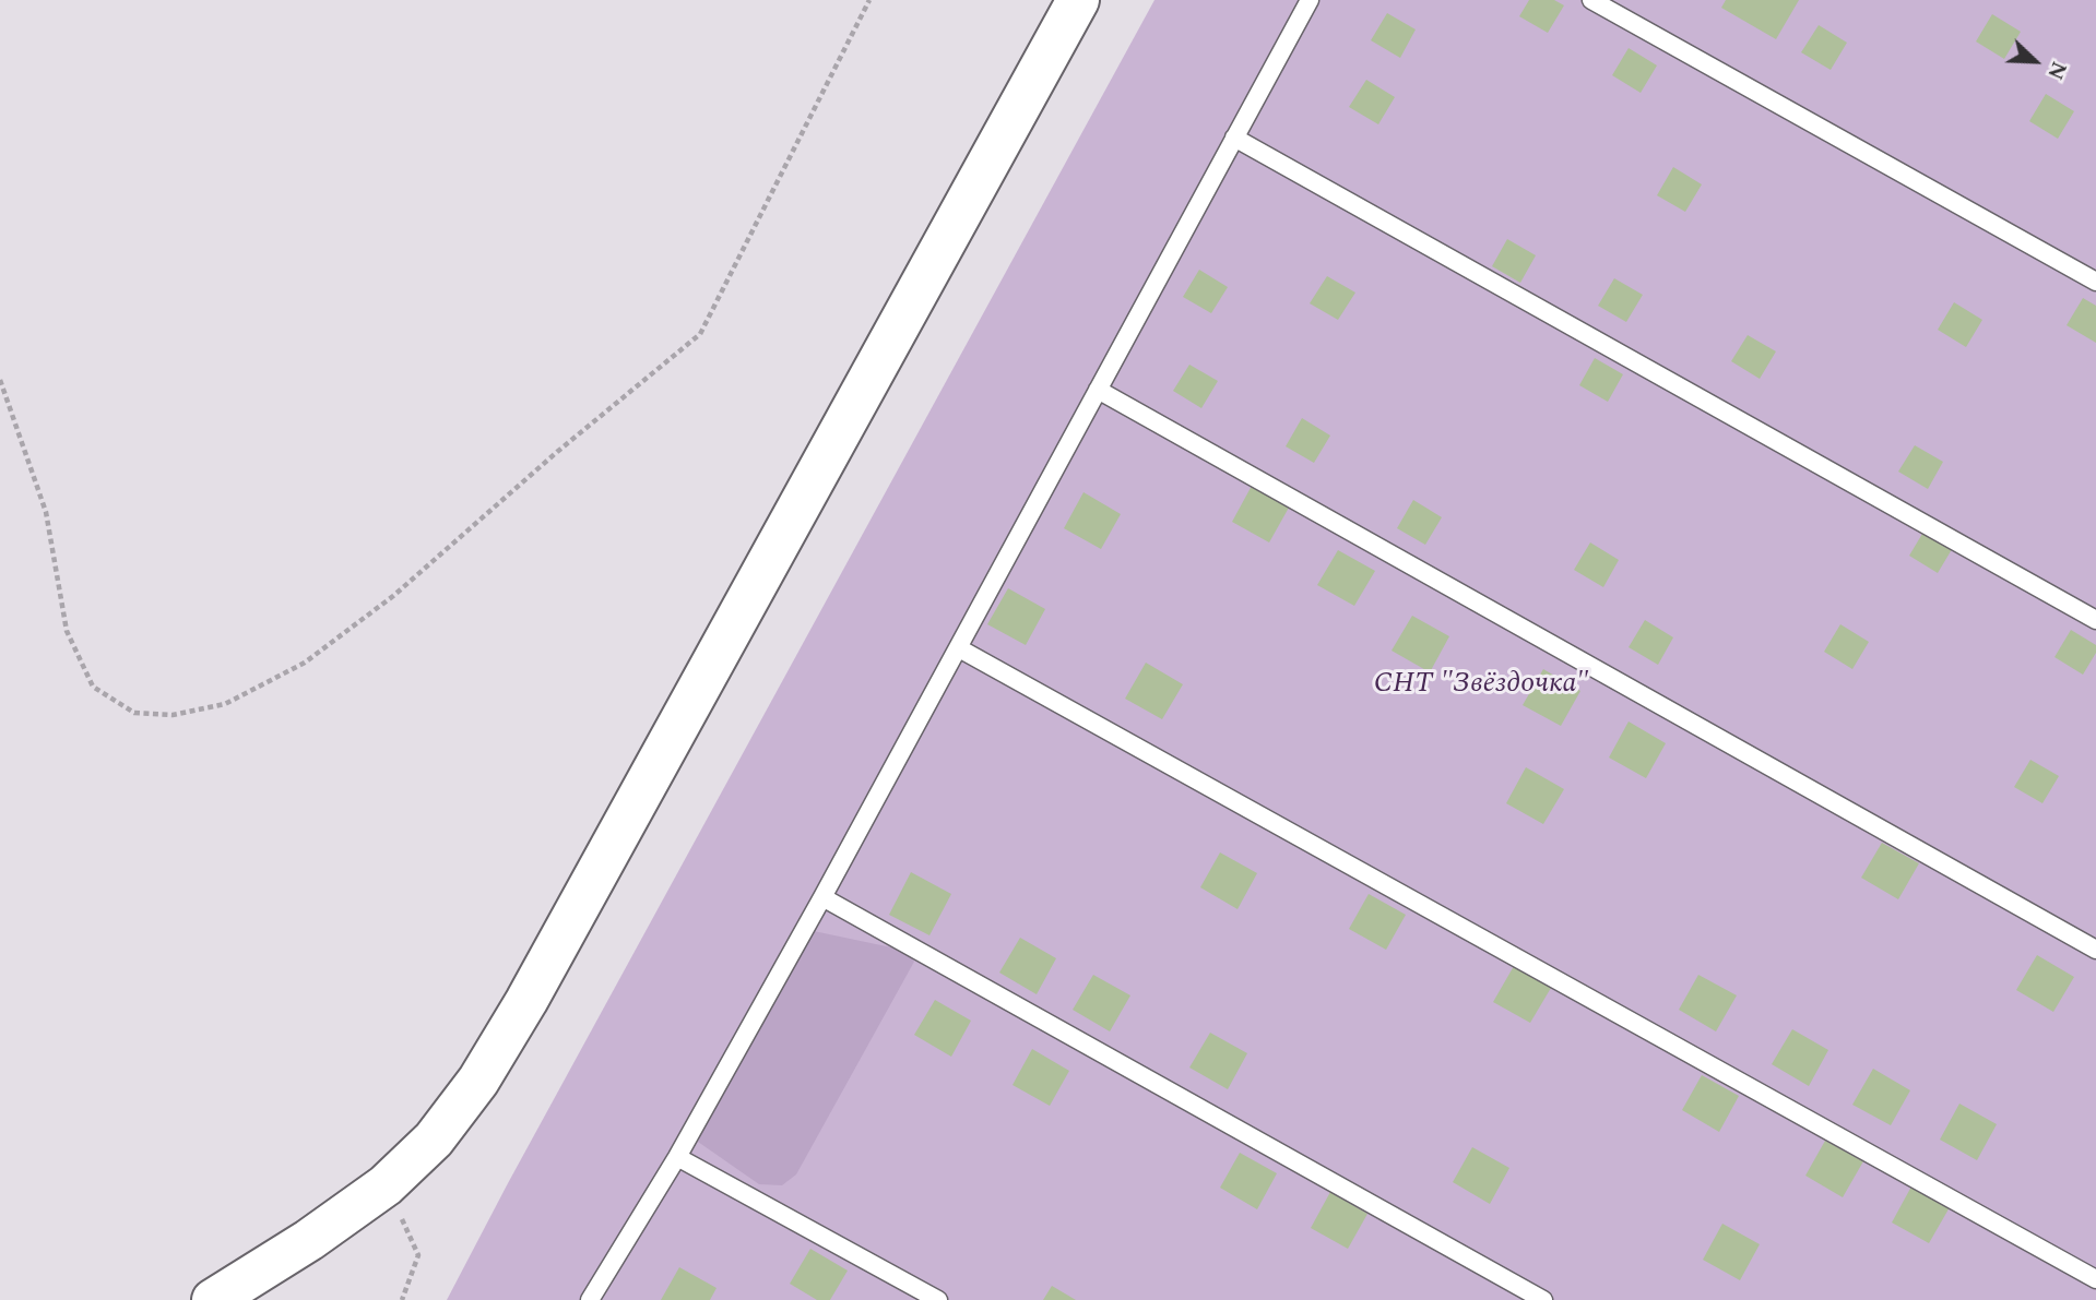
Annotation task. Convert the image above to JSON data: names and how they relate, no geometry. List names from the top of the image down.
{
  "parks": ["СНТ \"Звёздочка\""],
  "north": "bottom right"
}
